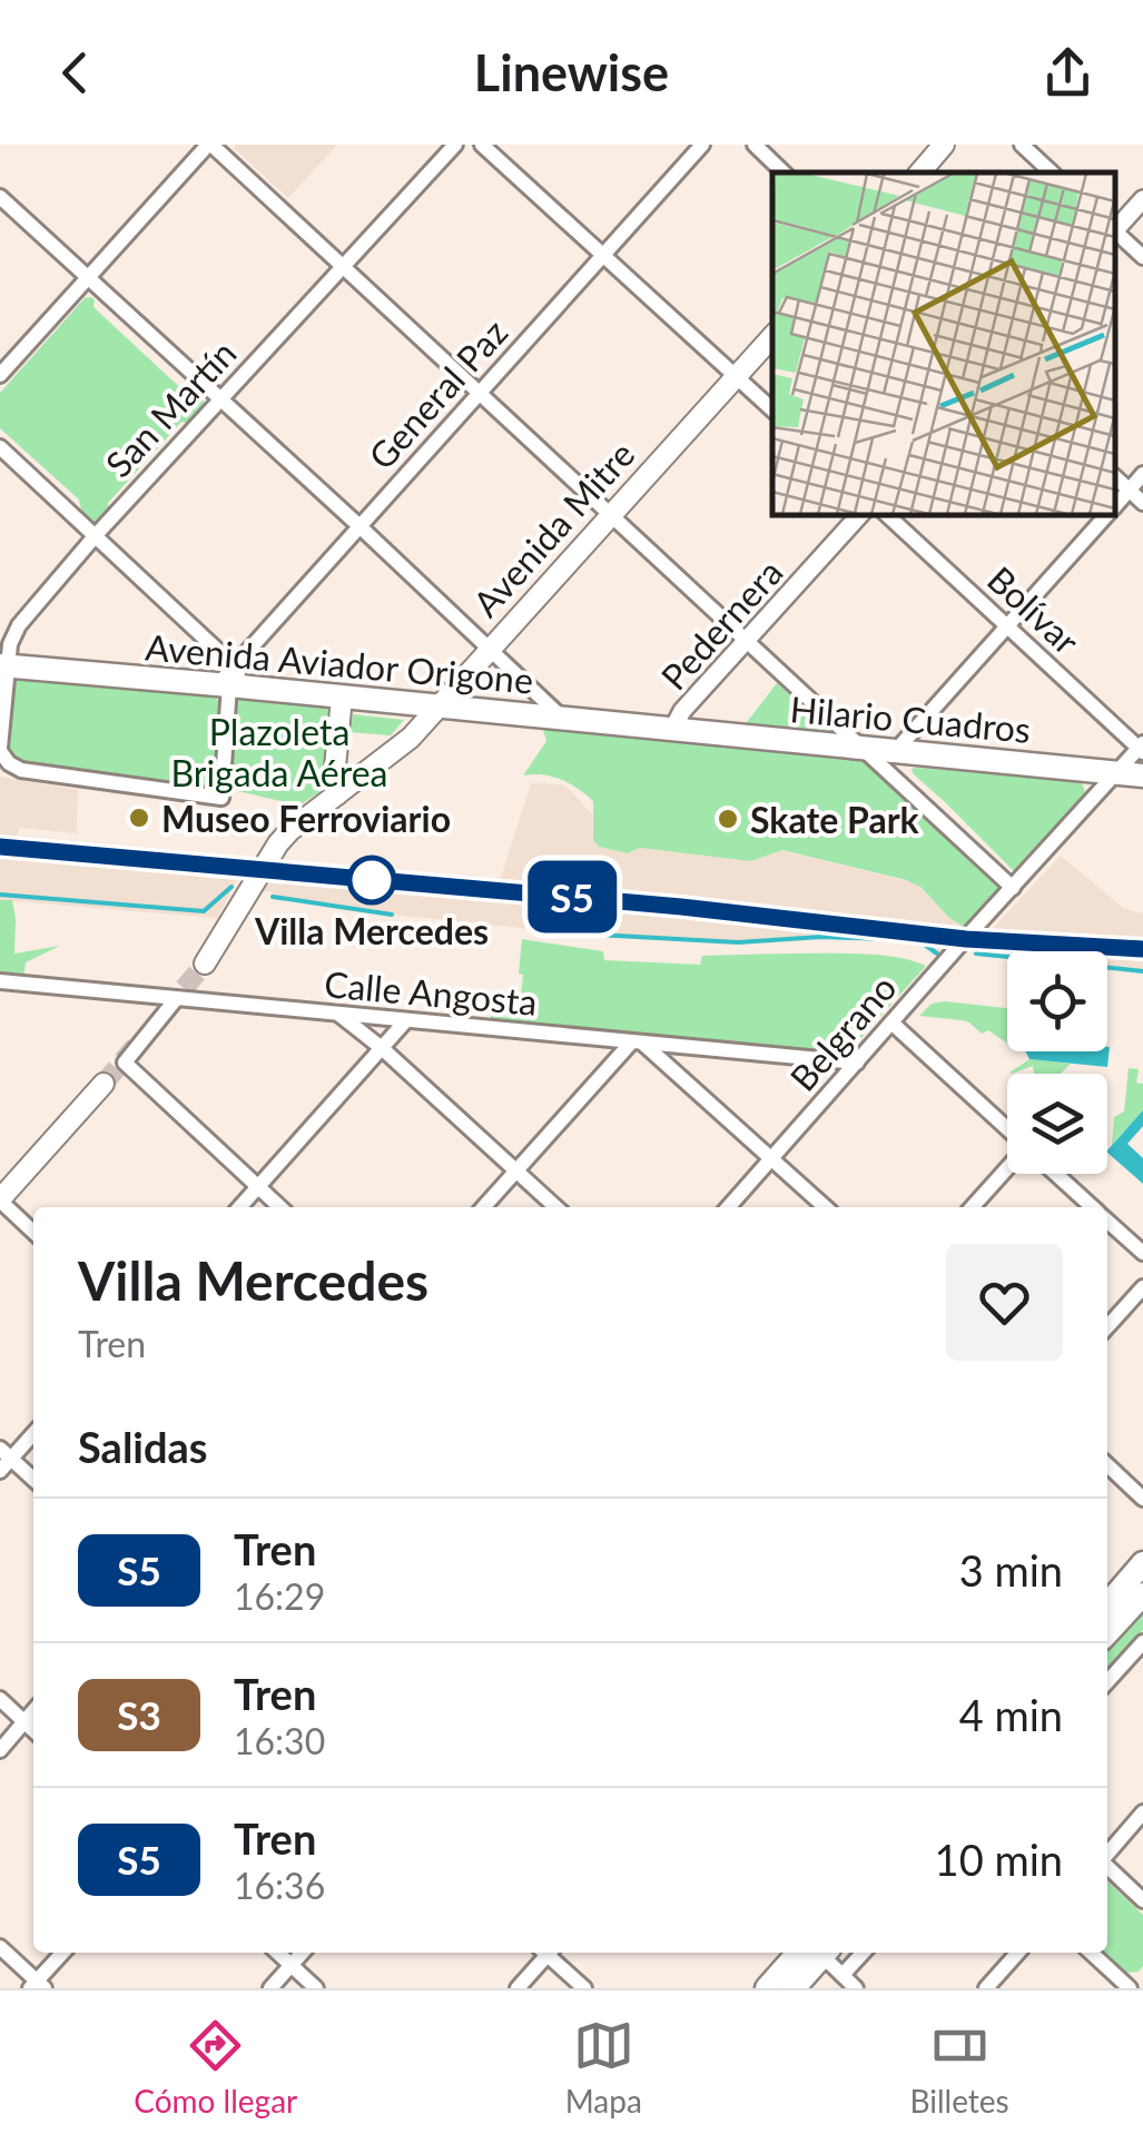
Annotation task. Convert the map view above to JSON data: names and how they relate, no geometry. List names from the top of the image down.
{
  "streets": {
    "main road": ["Avenida Mitre", "Avenida Aviador Origone", "Hilario Cuadros"],
    "street": [
      "General Paz",
      "San Martín",
      "Bolívar",
      "Pedernera",
      "Calle Angosta",
      "Belgrano"
    ]
  },
  "crossings": [
    ["General Paz", "Avenida Aviador Origone"],
    ["San Martín", "Avenida Aviador Origone"],
    ["Avenida Mitre", "Avenida Aviador Origone"],
    ["Bolívar", "Belgrano"],
    ["Pedernera", "Avenida Aviador Origone"],
    ["Pedernera", "Hilario Cuadros"],
    ["Avenida Aviador Origone", "Hilario Cuadros"],
    ["Hilario Cuadros", "Belgrano"],
    ["Calle Angosta", "Belgrano"]
  ],
  "parks": ["Plazoleta Brigada Aérea"],
  "places": ["Museo Ferroviario", "Skate Park", "Villa Mercedes"],
  "page": {
    "header": "Linewise",
    "on_map": "S5",
    "heading": [
      ["Villa Mercedes", "Tren"],
      "Salidas"
    ],
    "list": [
      {
        "mark": "S5",
        "name": "Tren",
        "note": "16:29",
        "value": "3 min"
      },
      {
        "mark": "S3",
        "name": "Tren",
        "note": "16:30",
        "value": "4 min"
      },
      {
        "mark": "S5",
        "name": "Tren",
        "note": "16:36",
        "value": "10 min"
      }
    ],
    "tabs": ["Cómo llegar", "Mapa", "Billetes"]
  }
}
